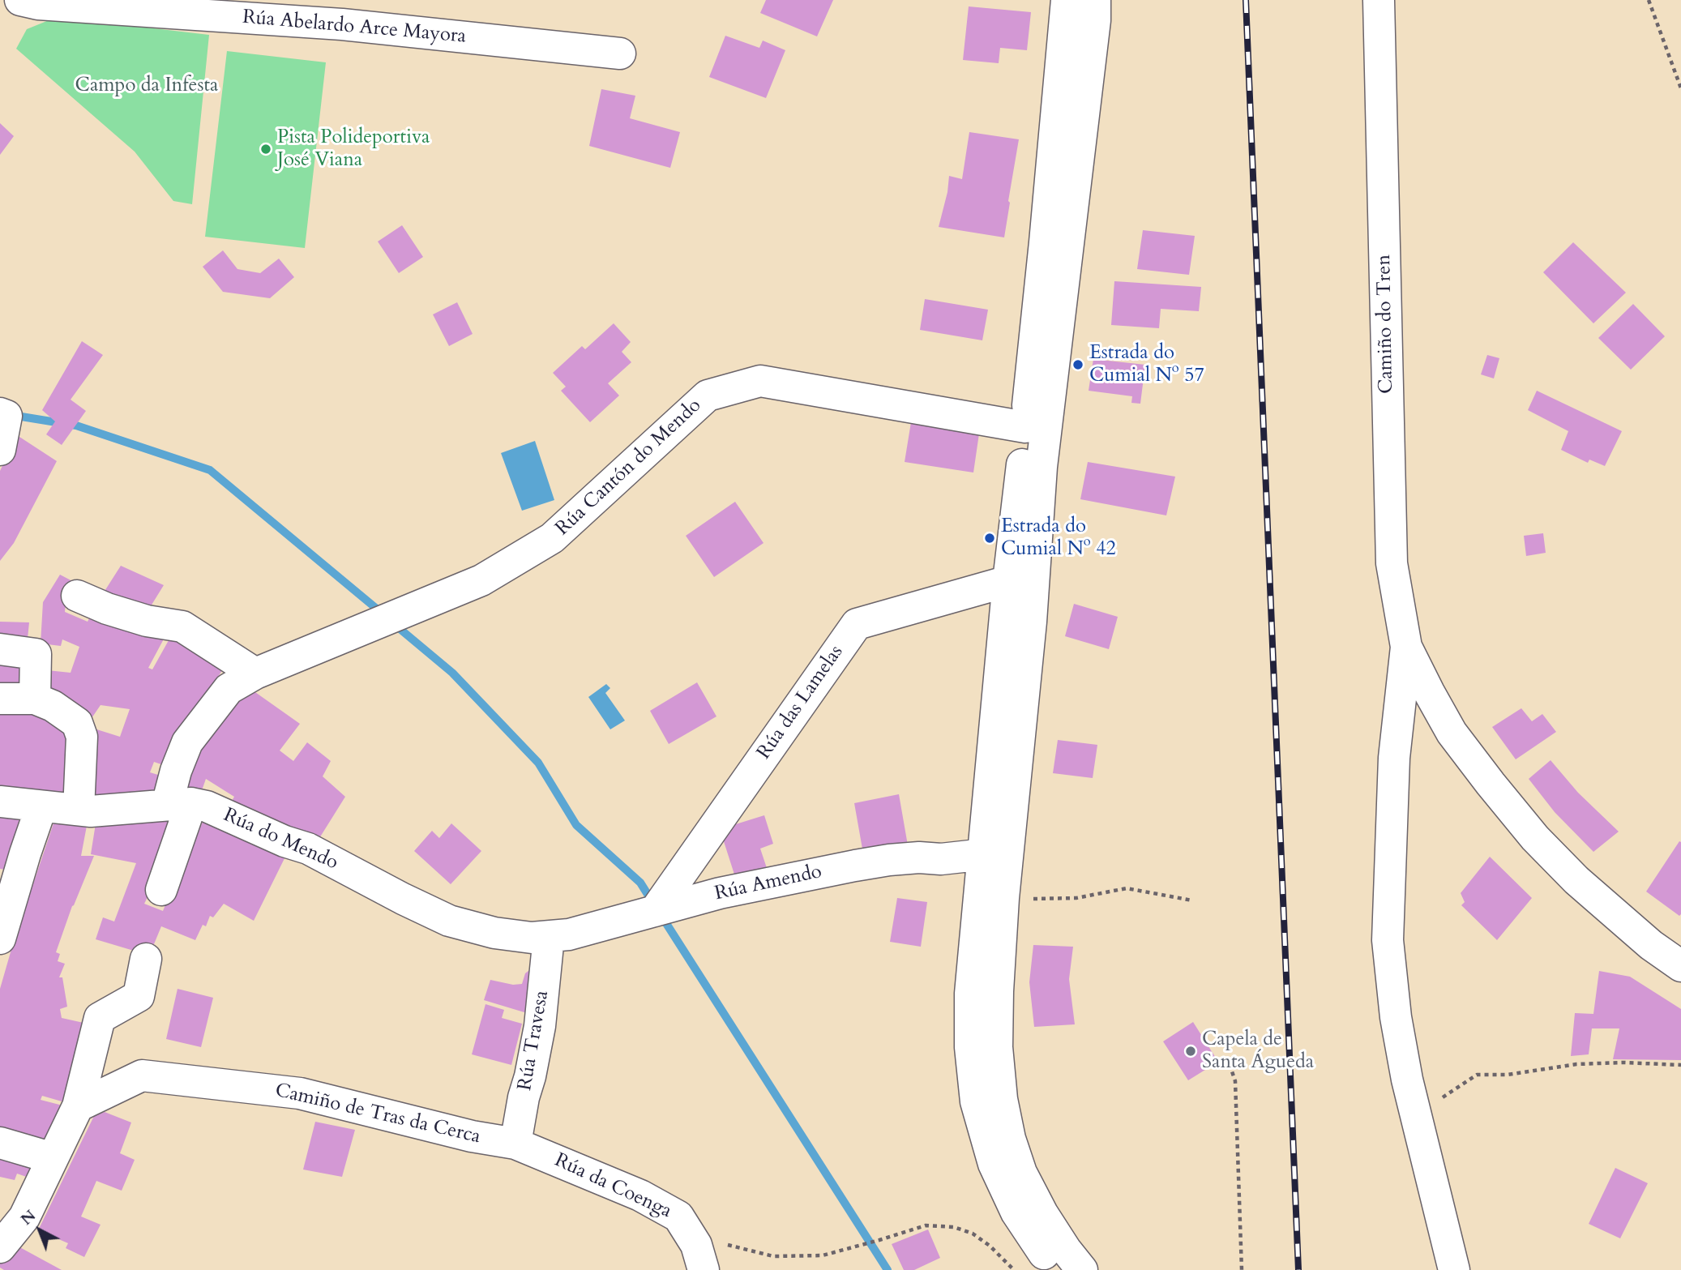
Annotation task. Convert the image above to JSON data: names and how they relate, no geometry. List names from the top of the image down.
{
  "streets": {
    "street": [
      "Rúa Abelardo Arce Mayora",
      "Camiño do Tren",
      "Rúa Cantón do Mendo",
      "Rúa das Lamelas",
      "Rúa do Mendo",
      "Rúa Amendo",
      "Rúa Travesa",
      "Camiño de Tras da Cerca",
      "Rúa da Coenga"
    ]
  },
  "crossings": [
    ["Rúa Cantón do Mendo", "Rúa do Mendo"],
    ["Rúa das Lamelas", "Rúa Amendo"],
    ["Rúa do Mendo", "Rúa Amendo"],
    ["Rúa do Mendo", "Rúa Travesa"],
    ["Rúa Amendo", "Rúa Travesa"],
    ["Rúa Travesa", "Camiño de Tras da Cerca"],
    ["Rúa Travesa", "Rúa da Coenga"],
    ["Camiño de Tras da Cerca", "Rúa da Coenga"]
  ],
  "parks": ["Campo da Infesta"],
  "places": [
    "Pista Polideportiva José Viana",
    "Estrada do Cumial Nº 57",
    "Estrada do Cumial Nº 42",
    "Capela de Santa Águeda"
  ],
  "north": "top left"
}
